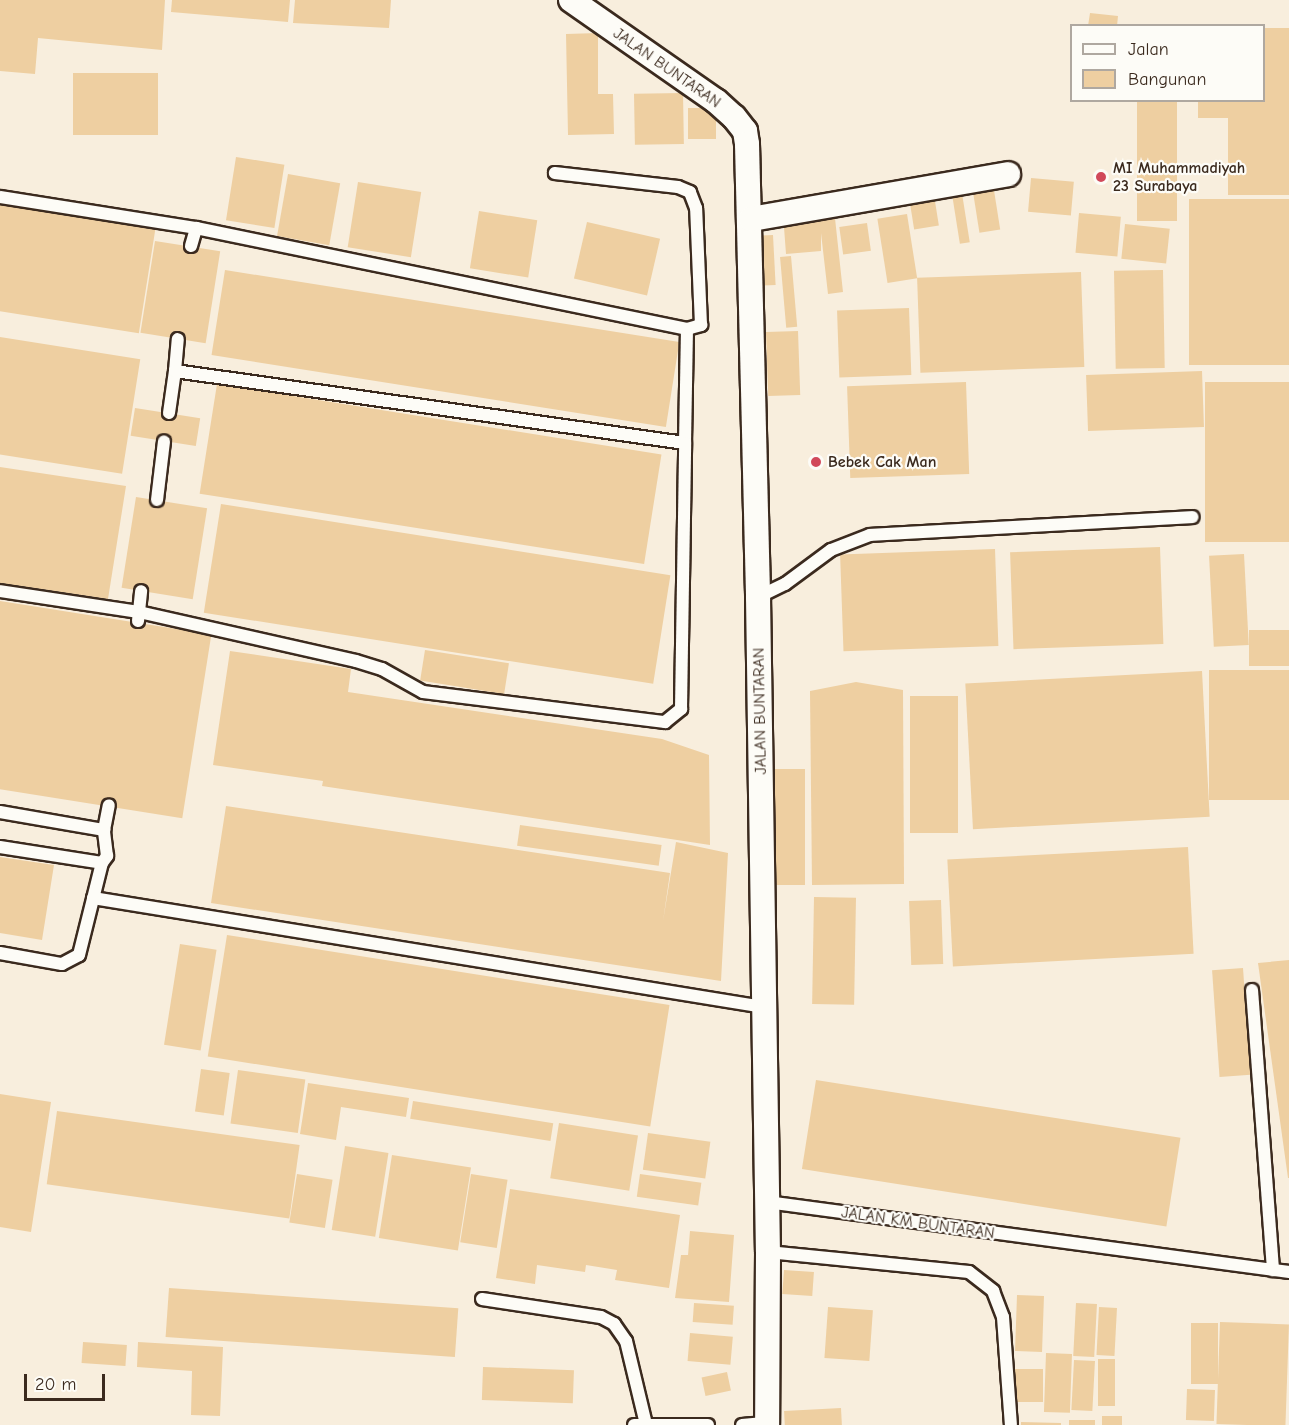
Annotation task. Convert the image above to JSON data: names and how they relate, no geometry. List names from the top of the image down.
{
  "streets": {
    "street": ["JALAN BUNTARAN"],
    "lane": ["JALAN KM BUNTARAN"]
  },
  "crossings": [
    ["JALAN BUNTARAN", "JALAN KM BUNTARAN"]
  ],
  "places": ["MI Muhammadiyah 23 Surabaya", "Bebek Cak Man"],
  "legend": ["Jalan", "Bangunan"],
  "scale_bar": "20 m"
}
